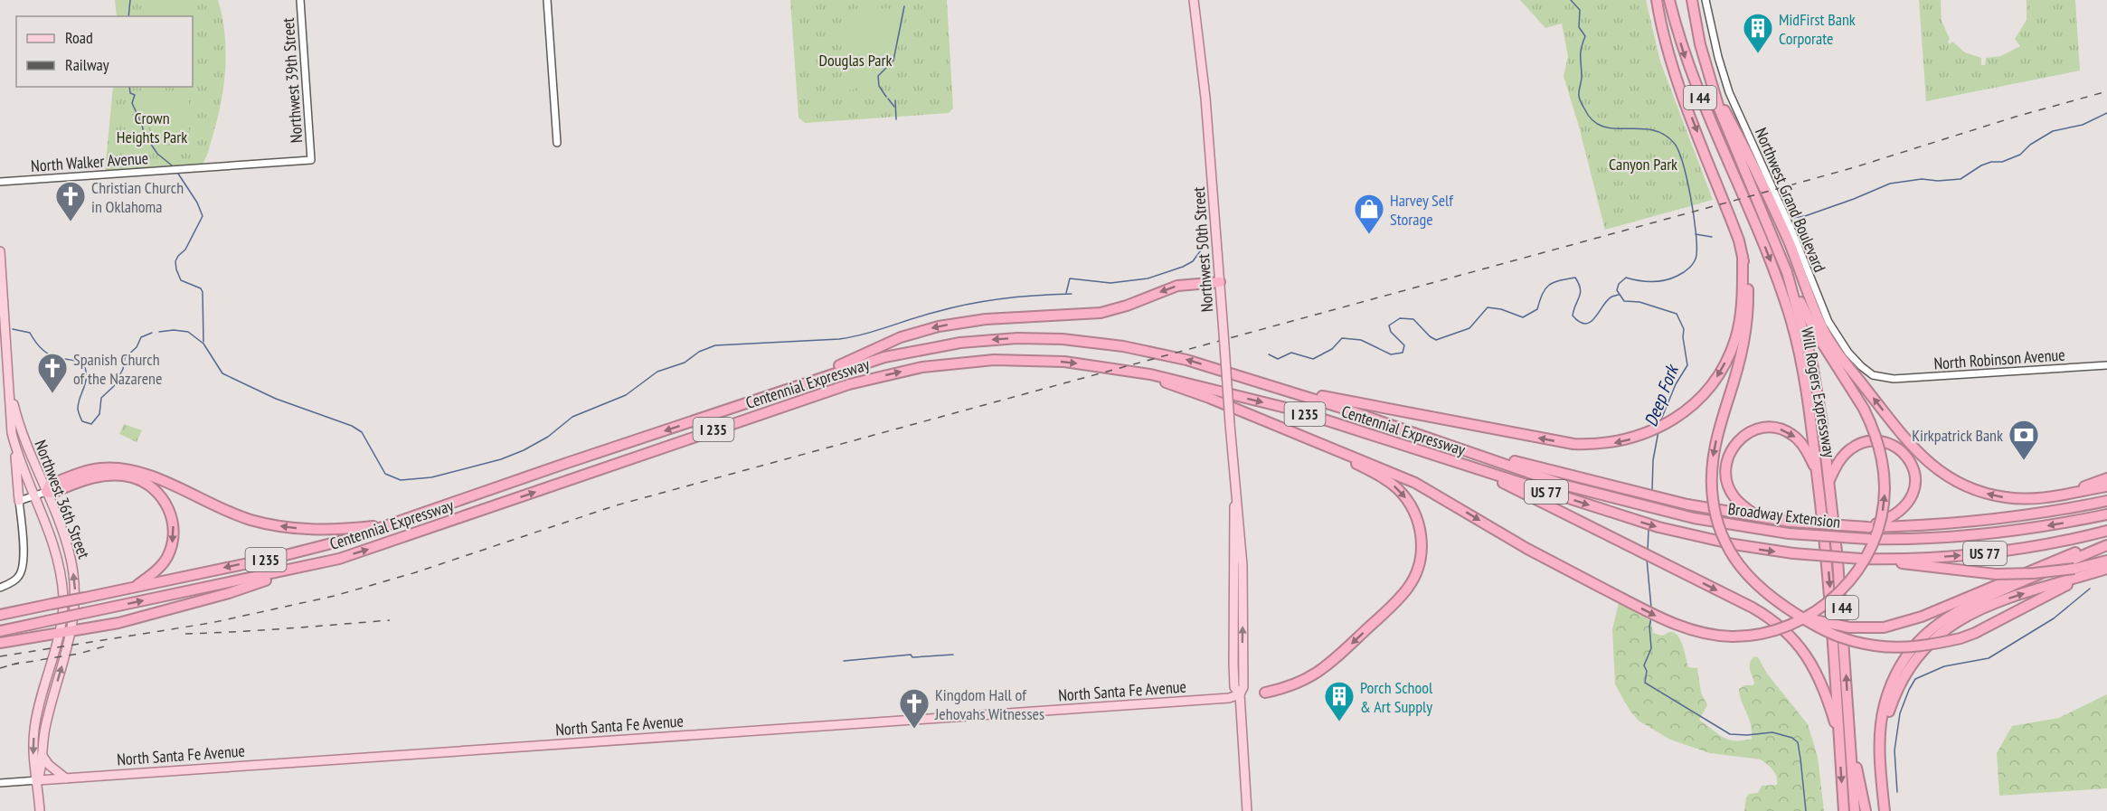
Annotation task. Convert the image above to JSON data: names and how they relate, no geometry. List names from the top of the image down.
{
  "streets": {
    "highway": [
      "I 44",
      "Centennial Expressway",
      "Will Rogers Expressway",
      "I 235",
      "US 77",
      "Broadway Extension"
    ],
    "main road": ["Northwest 50th Street", "Northwest 36th Street", "North Santa Fe Avenue"],
    "street": [
      "Northwest 39th Street",
      "North Walker Avenue",
      "Northwest Grand Boulevard",
      "North Robinson Avenue"
    ]
  },
  "crossings": [
    ["Northwest 39th Street", "North Walker Avenue"],
    ["Northwest Grand Boulevard", "North Robinson Avenue"],
    ["Northwest 50th Street", "North Santa Fe Avenue"],
    ["Centennial Expressway", "US 77"],
    ["Centennial Expressway", "Broadway Extension"],
    ["Northwest 36th Street", "North Santa Fe Avenue"]
  ],
  "water": ["Deep Fork"],
  "parks": ["Douglas Park", "Crown Heights Park", "Canyon Park"],
  "places": {
    "building": ["MidFirst Bank Corporate", "Porch School & Art Supply"],
    "church": ["Christian Church in Oklahoma", "Spanish Church of the Nazarene", "Kingdom Hall of Jehovahs Witnesses"],
    "shop": ["Harvey Self Storage"],
    "bank": ["Kirkpatrick Bank"]
  },
  "legend": ["Road", "Railway"]
}
